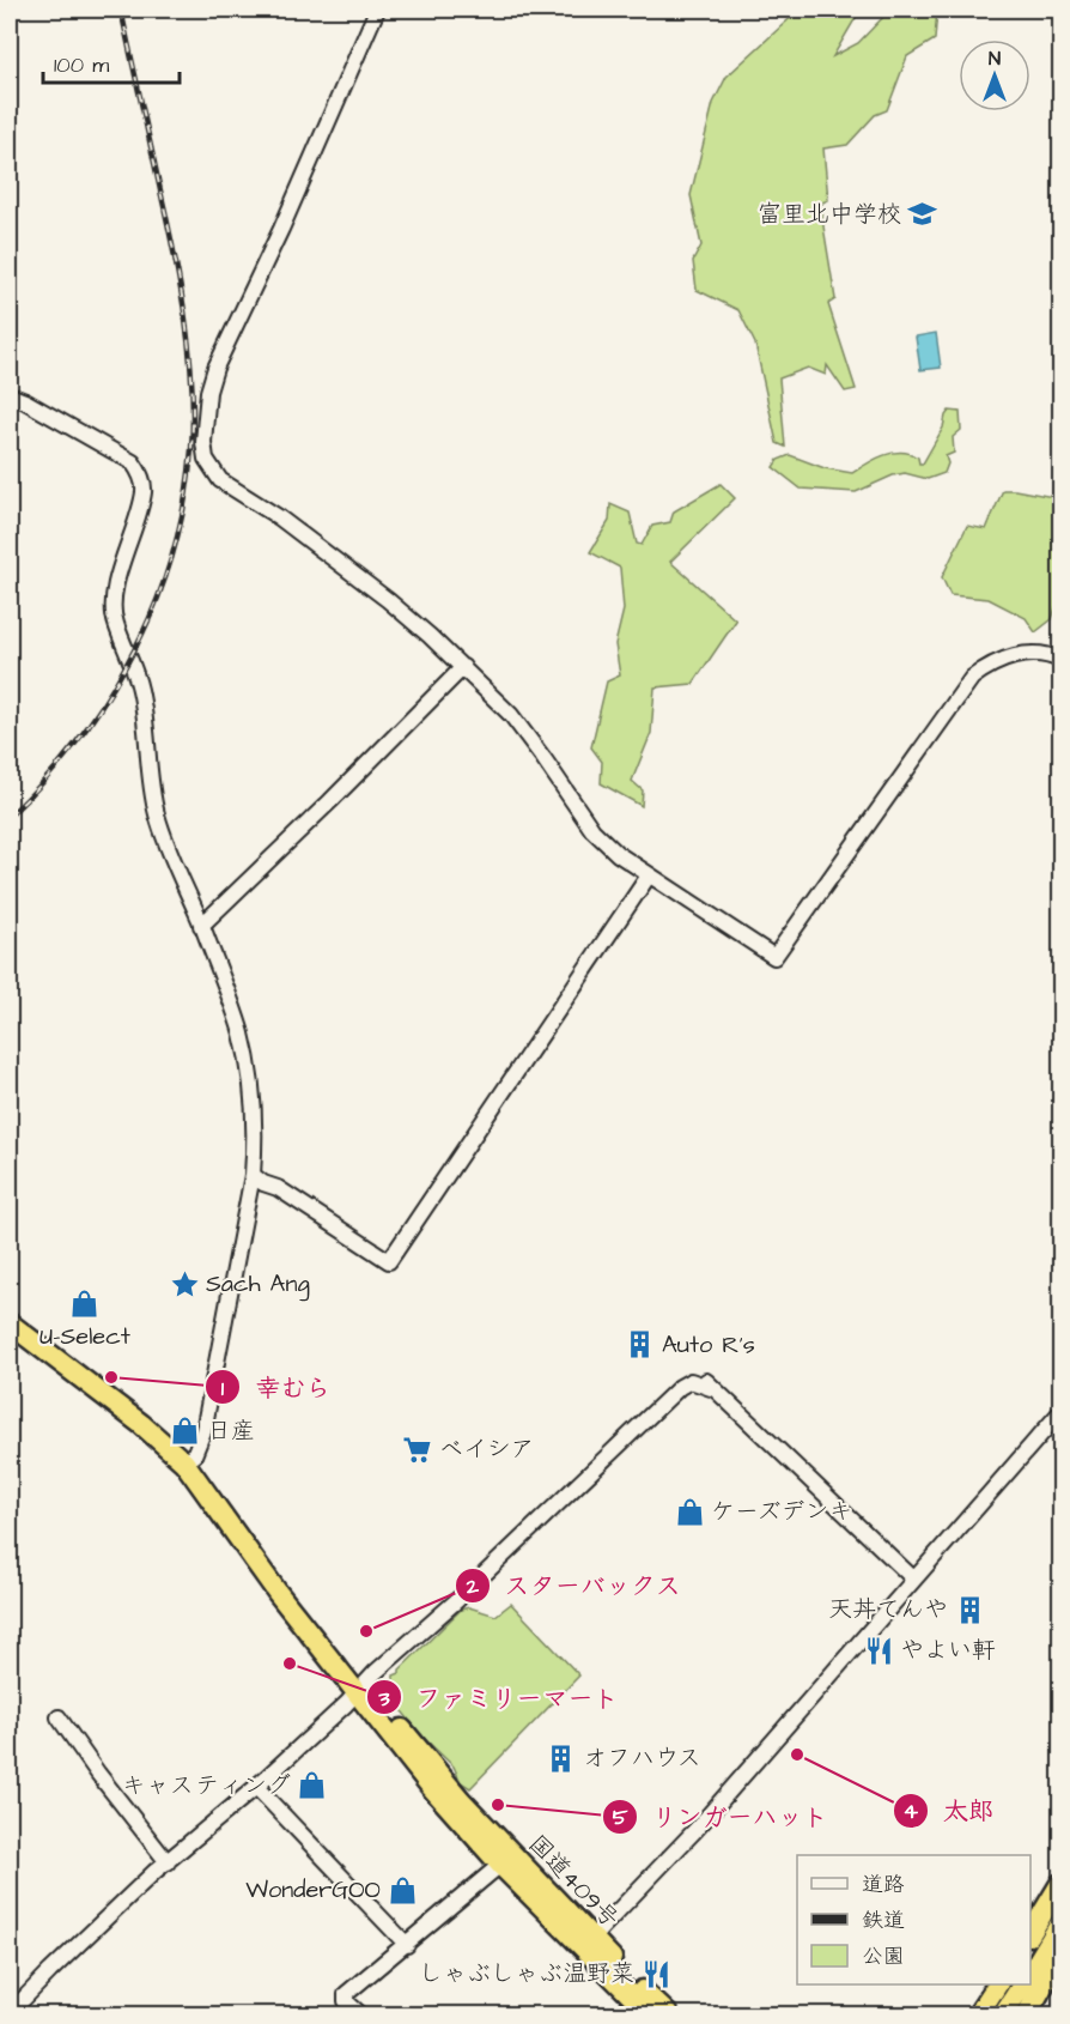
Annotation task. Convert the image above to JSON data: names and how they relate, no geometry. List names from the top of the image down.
{
  "streets": {
    "highway": ["国道409号"]
  },
  "places": {
    "school or university": ["富里北中学校"],
    "place": ["Sach Ang"],
    "shop": [
      "U-Select",
      "日産",
      "ケーズデンキ",
      "キャスティング",
      "WonderGOO"
    ],
    "building": ["Auto R's", "天丼てんや", "オフハウス"],
    "other": [
      "幸むら",
      "スターバックス",
      "ファミリーマート",
      "太郎",
      "リンガーハット"
    ],
    "supermarket": ["ベイシア"],
    "restaurant": ["やよい軒", "しゃぶしゃぶ温野菜"]
  },
  "legend": ["道路", "鉄道", "公園"],
  "scale_bar": "100 m",
  "north": "top"
}
